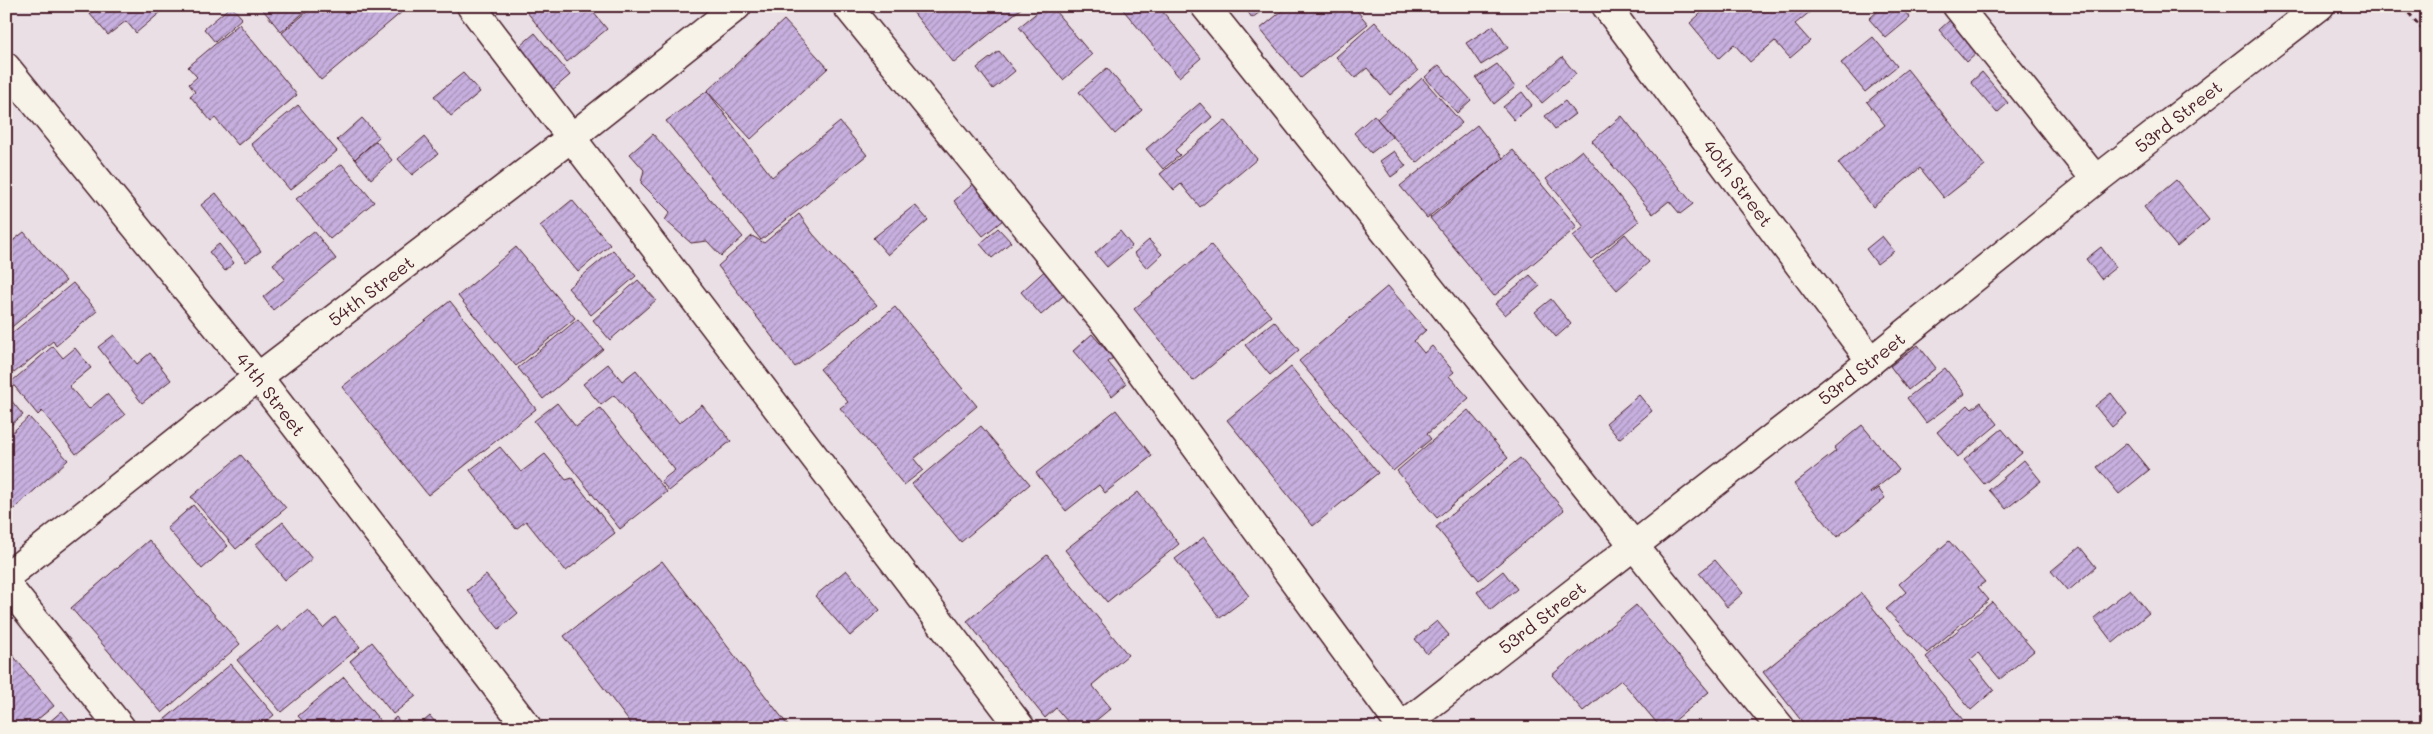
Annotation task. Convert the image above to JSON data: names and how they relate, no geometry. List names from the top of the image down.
{
  "streets": {
    "street": [
      "53rd Street",
      "40th Street",
      "54th Street",
      "41th Street"
    ]
  },
  "crossings": [
    ["53rd Street", "40th Street"],
    ["54th Street", "41th Street"]
  ]
}
